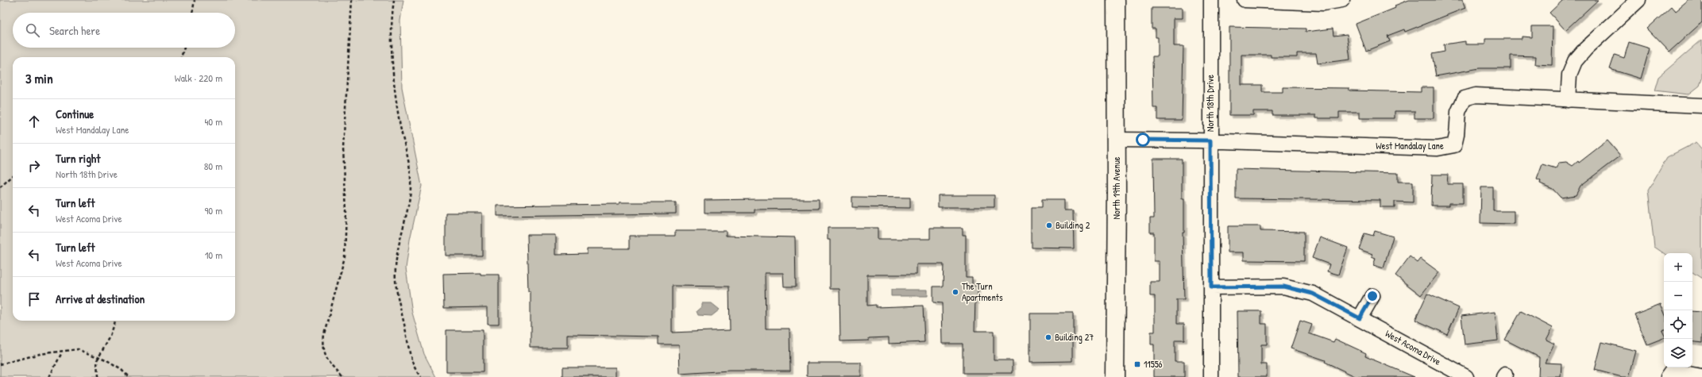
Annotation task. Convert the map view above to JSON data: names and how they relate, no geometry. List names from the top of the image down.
{
  "streets": {
    "main road": ["North 19th Avenue"],
    "street": ["North 18th Drive", "West Mandalay Lane", "West Acoma Drive"]
  },
  "crossings": [
    ["North 18th Drive", "West Mandalay Lane"],
    ["North 18th Drive", "West Acoma Drive"],
    ["West Mandalay Lane", "North 19th Avenue"]
  ],
  "places": {
    "other": ["Building 2", "The Turn Apartments", "Building 27"],
    "transit": ["11556"]
  },
  "page": {
    "search": "Search here",
    "heading": ["3 min", "Walk · 220 m"],
    "list": [
      ["Continue", "West Mandalay Lane", "40 m"],
      ["Turn right", "North 18th Drive", "80 m"],
      ["Turn left", "West Acoma Drive", "90 m"],
      ["Turn left", "West Acoma Drive", "10 m"],
      "Arrive at destination"
    ],
    "map_buttons": ["+", "−"]
  }
}
